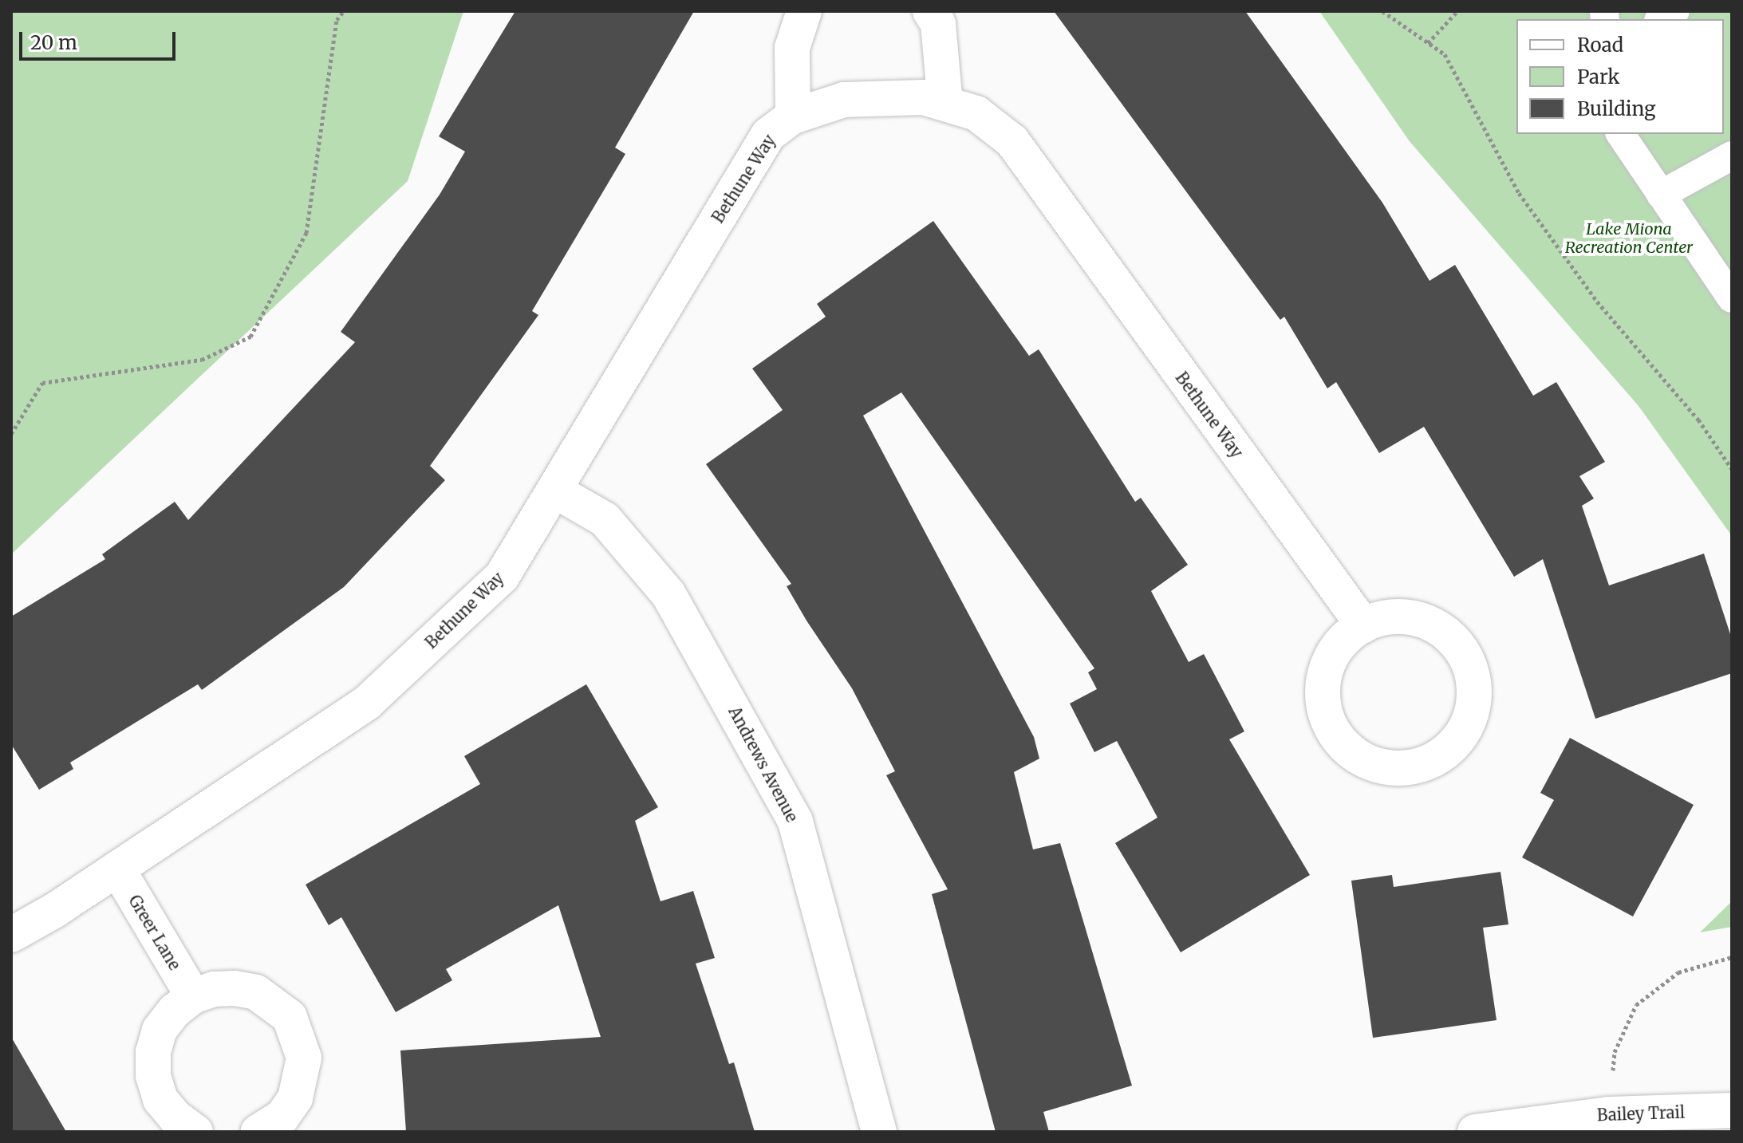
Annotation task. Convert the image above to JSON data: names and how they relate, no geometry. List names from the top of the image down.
{
  "streets": {
    "street": [
      "Bethune Way",
      "Andrews Avenue",
      "Greer Lane",
      "Bailey Trail"
    ]
  },
  "crossings": [
    ["Bethune Way", "Andrews Avenue"],
    ["Bethune Way", "Greer Lane"]
  ],
  "parks": ["Lake Miona Recreation Center"],
  "legend": ["Road", "Park", "Building"],
  "scale_bar": "20 m"
}
